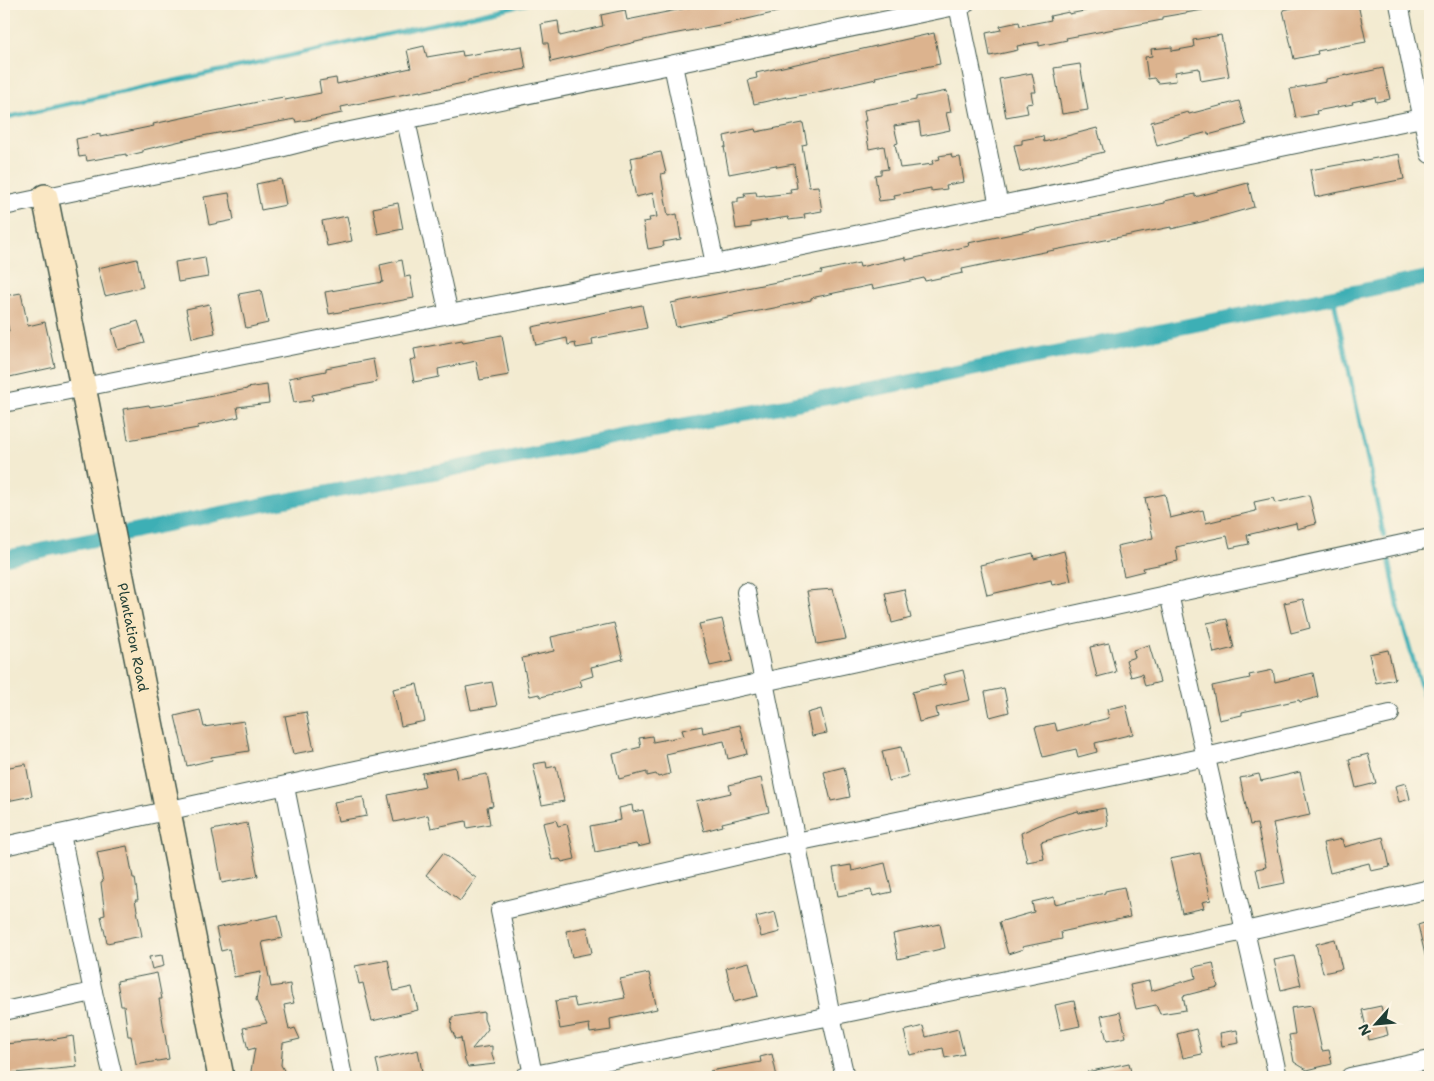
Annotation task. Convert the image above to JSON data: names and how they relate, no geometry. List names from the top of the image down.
{
  "streets": {
    "street": ["Plantation Road"]
  },
  "north": "bottom left"
}
